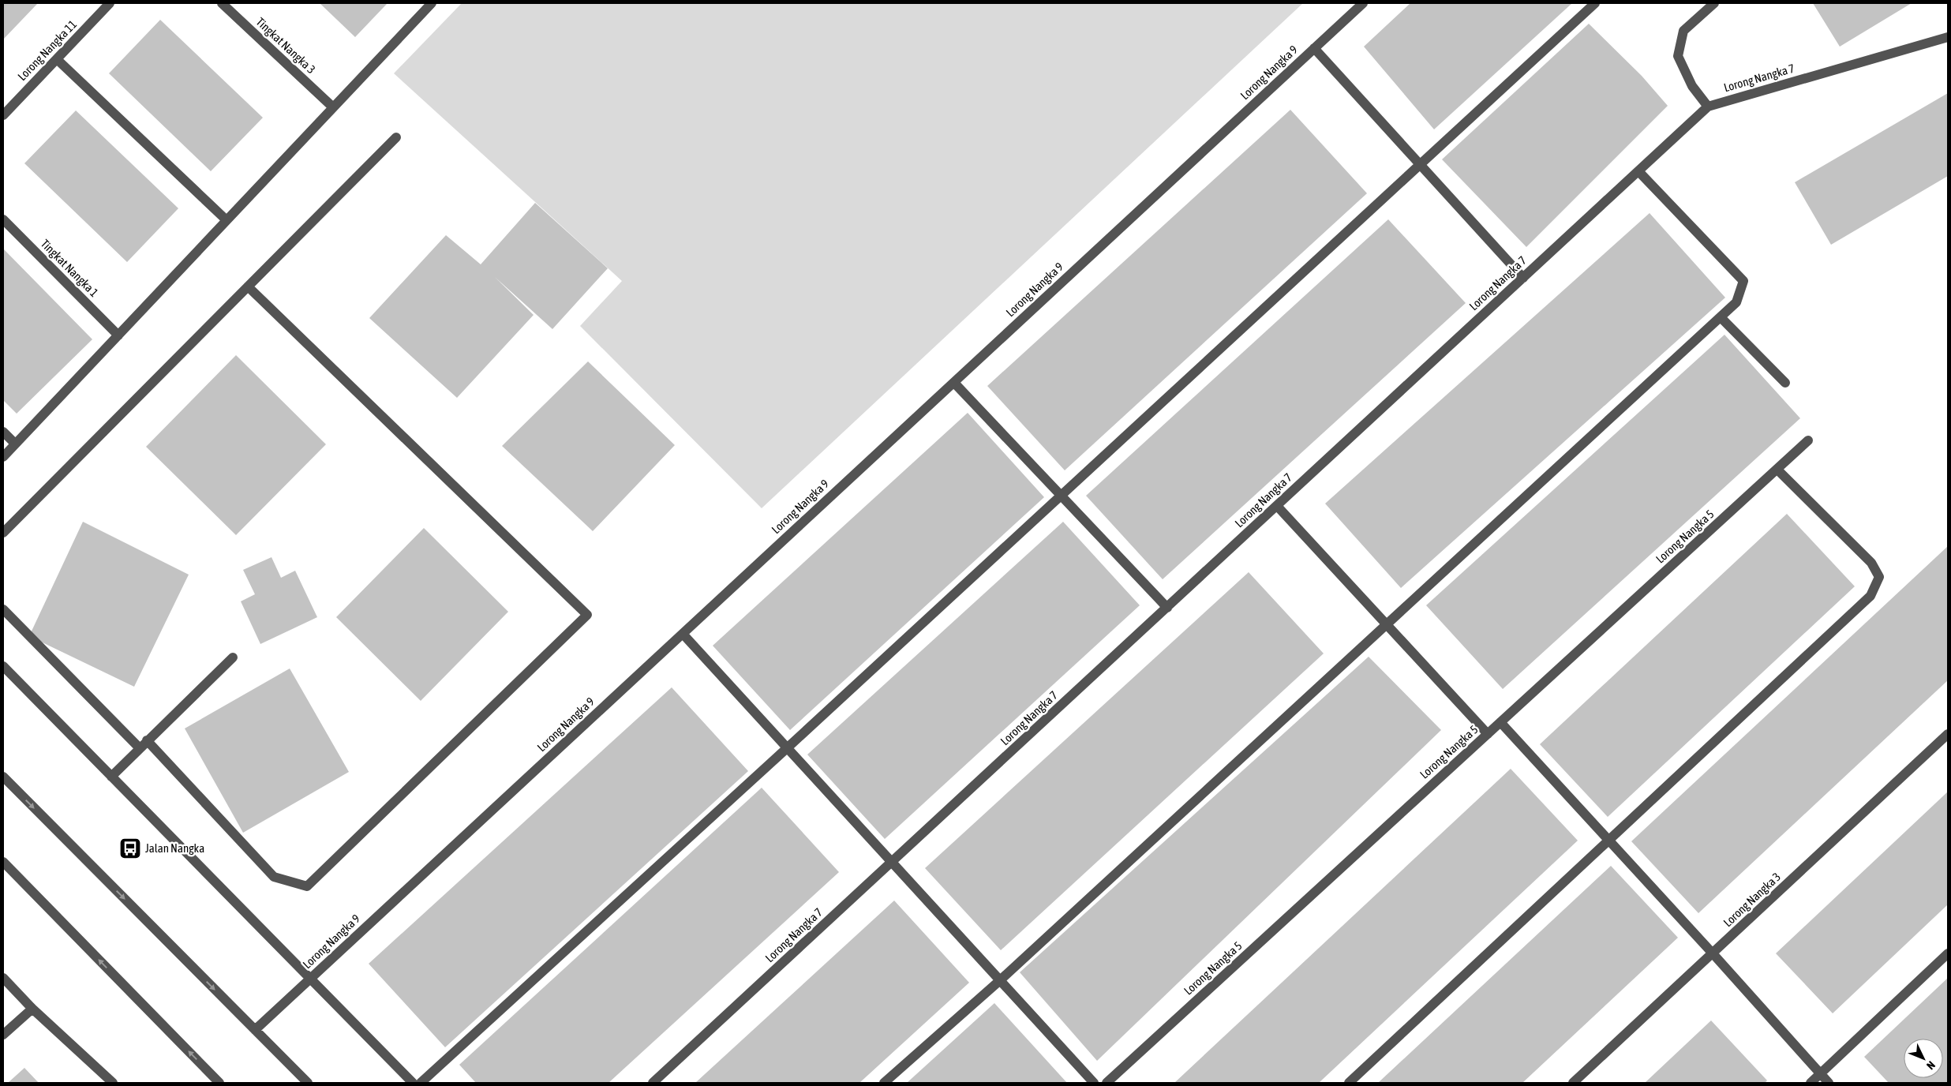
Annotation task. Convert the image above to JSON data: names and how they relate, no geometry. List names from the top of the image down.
{
  "streets": {
    "street": [
      "Tingkat Nangka 3",
      "Lorong Nangka 11",
      "Lorong Nangka 9",
      "Lorong Nangka 7",
      "Tingkat Nangka 1",
      "Lorong Nangka 5",
      "Lorong Nangka 3"
    ]
  },
  "places": {
    "bus stop": ["Jalan Nangka"]
  },
  "north": "bottom right"
}
